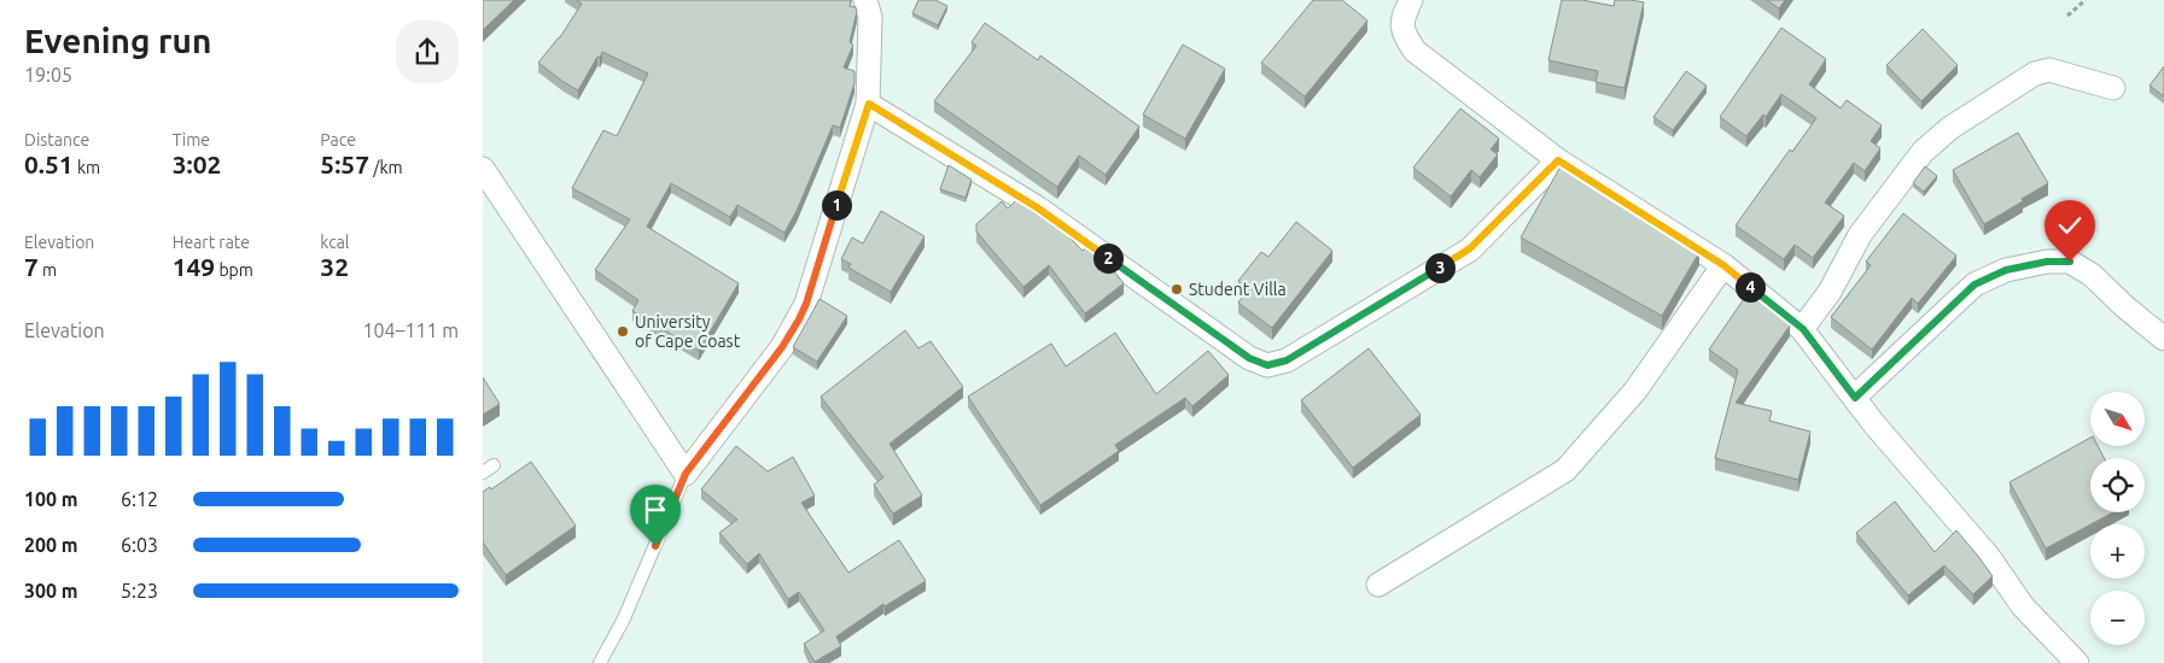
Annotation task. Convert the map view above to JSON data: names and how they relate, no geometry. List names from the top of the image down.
{
  "places": ["Student Villa", "University of Cape Coast"],
  "north": "bottom right",
  "page": {
    "heading": ["Evening run", "19:05"],
    "stats": [
      ["Distance", "0.51 km"],
      ["Time", "3:02"],
      ["Pace", "5:57 /km"],
      ["Elevation", "7 m"],
      ["Heart rate", "149 bpm"],
      ["kcal", "32"]
    ],
    "pins": [
      "1",
      "2",
      "3",
      "4"
    ],
    "chart": ["Elevation", "104–111 m"],
    "map_buttons": ["+", "−"],
    "list": [
      {
        "name": "100 m",
        "note": "6:12"
      },
      {
        "name": "200 m",
        "note": "6:03"
      },
      {
        "name": "300 m",
        "note": "5:23"
      }
    ]
  }
}
